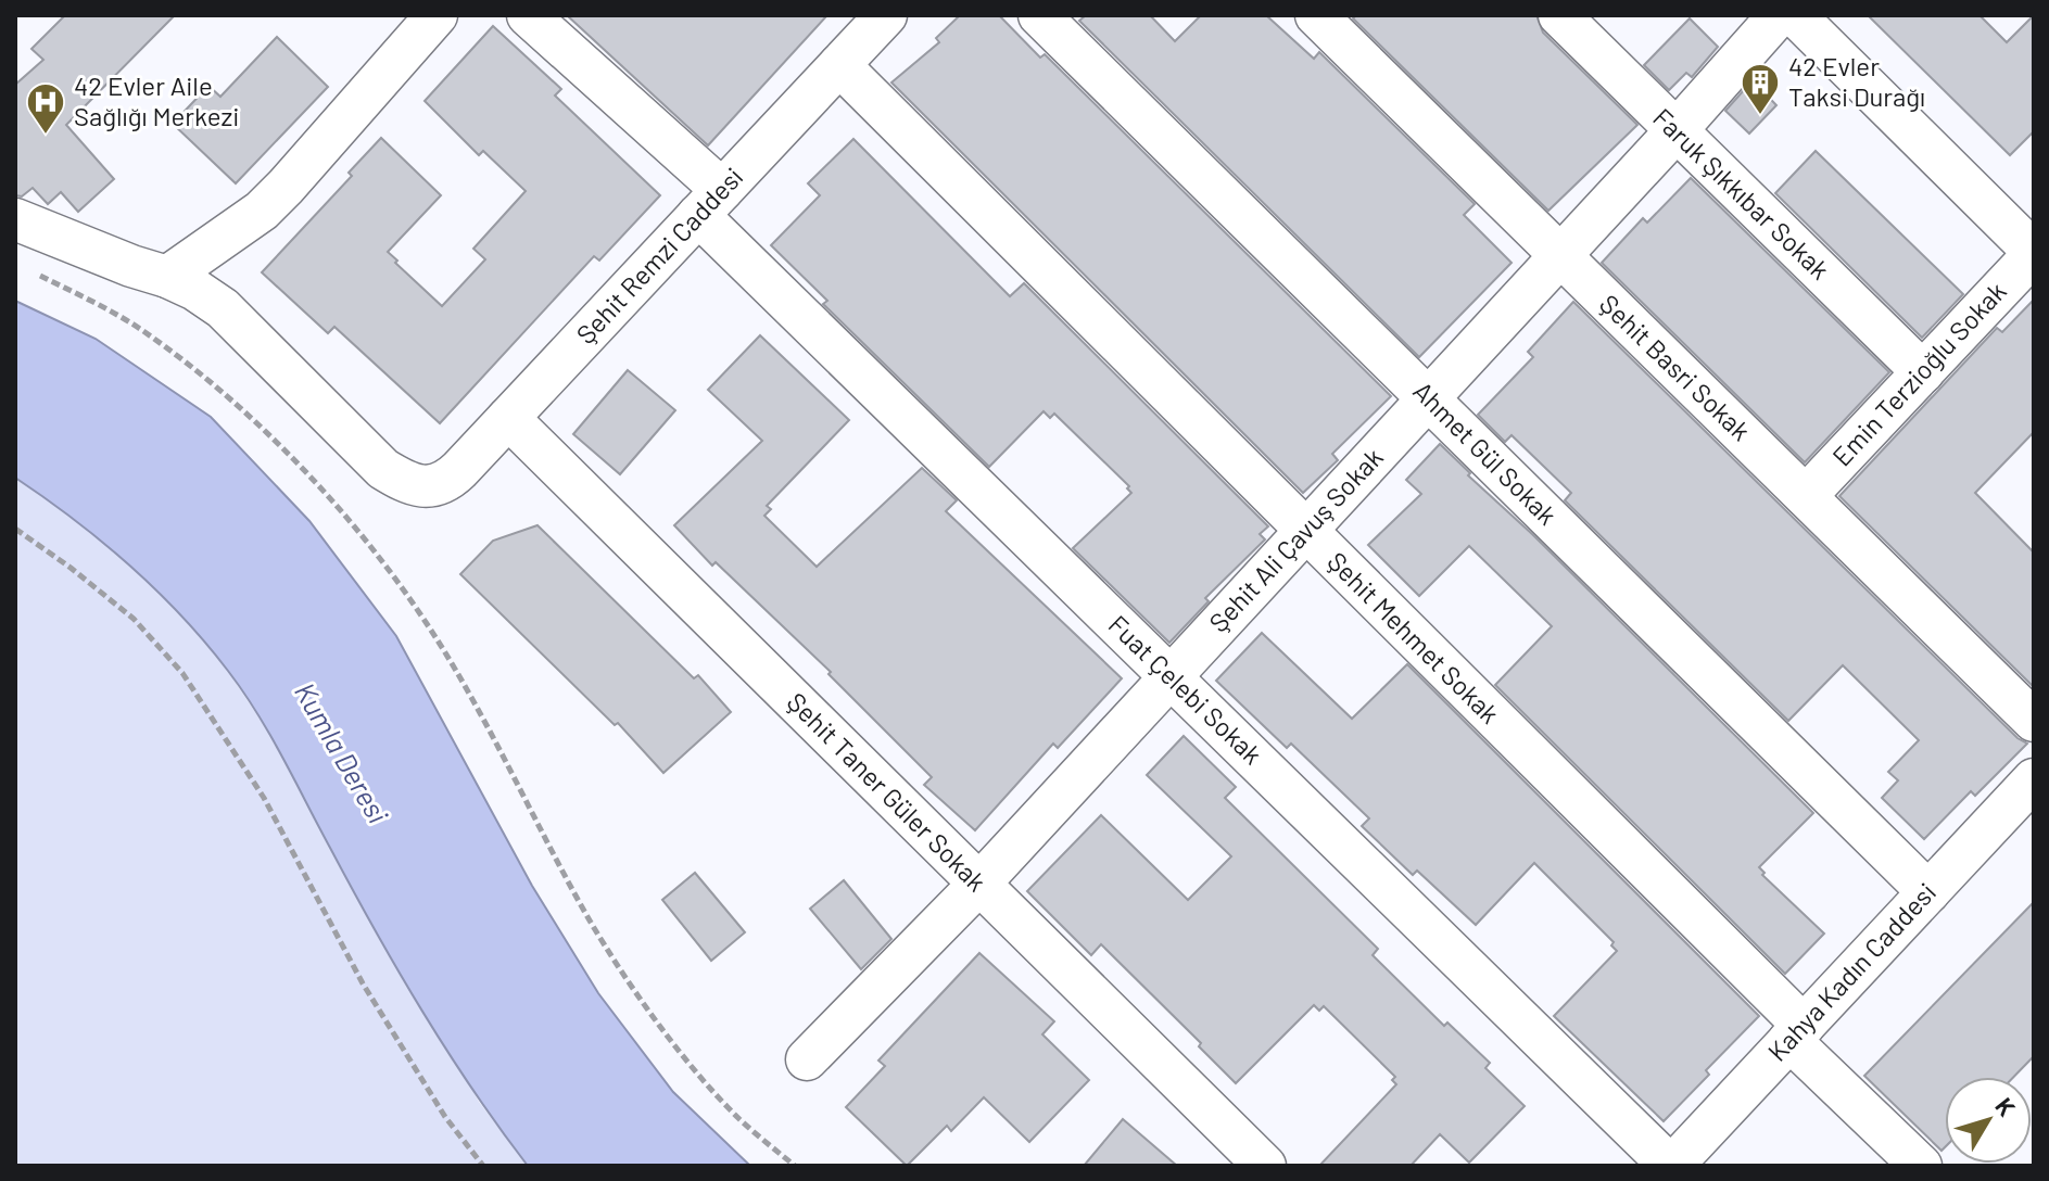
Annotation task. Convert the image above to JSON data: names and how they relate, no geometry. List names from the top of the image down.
{
  "streets": {
    "street": [
      "Faruk Şıkkıbar Sokak",
      "Şehit Remzi Caddesi",
      "Şehit Basri Sokak",
      "Emin Terzioğlu Sokak",
      "Ahmet Gül Sokak",
      "Şehit Ali Çavuş Sokak",
      "Şehit Mehmet Sokak",
      "Fuat Çelebi Sokak",
      "Şehit Taner Güler Sokak",
      "Kahya Kadın Caddesi"
    ]
  },
  "crossings": [
    ["Faruk Şıkkıbar Sokak", "Emin Terzioğlu Sokak"],
    ["Faruk Şıkkıbar Sokak", "Şehit Ali Çavuş Sokak"],
    ["Şehit Remzi Caddesi", "Şehit Mehmet Sokak"],
    ["Şehit Remzi Caddesi", "Fuat Çelebi Sokak"],
    ["Şehit Remzi Caddesi", "Şehit Taner Güler Sokak"],
    ["Şehit Basri Sokak", "Emin Terzioğlu Sokak"],
    ["Şehit Basri Sokak", "Şehit Ali Çavuş Sokak"],
    ["Ahmet Gül Sokak", "Şehit Ali Çavuş Sokak"],
    ["Ahmet Gül Sokak", "Kahya Kadın Caddesi"],
    ["Şehit Ali Çavuş Sokak", "Şehit Mehmet Sokak"],
    ["Şehit Ali Çavuş Sokak", "Fuat Çelebi Sokak"],
    ["Şehit Ali Çavuş Sokak", "Şehit Taner Güler Sokak"],
    ["Şehit Mehmet Sokak", "Kahya Kadın Caddesi"],
    ["Fuat Çelebi Sokak", "Kahya Kadın Caddesi"]
  ],
  "water": ["Kumla Deresi"],
  "places": {
    "building": ["42 Evler Taksi Durağı"],
    "hospital": ["42 Evler Aile Sağlığı Merkezi"]
  },
  "north": "top right"
}
